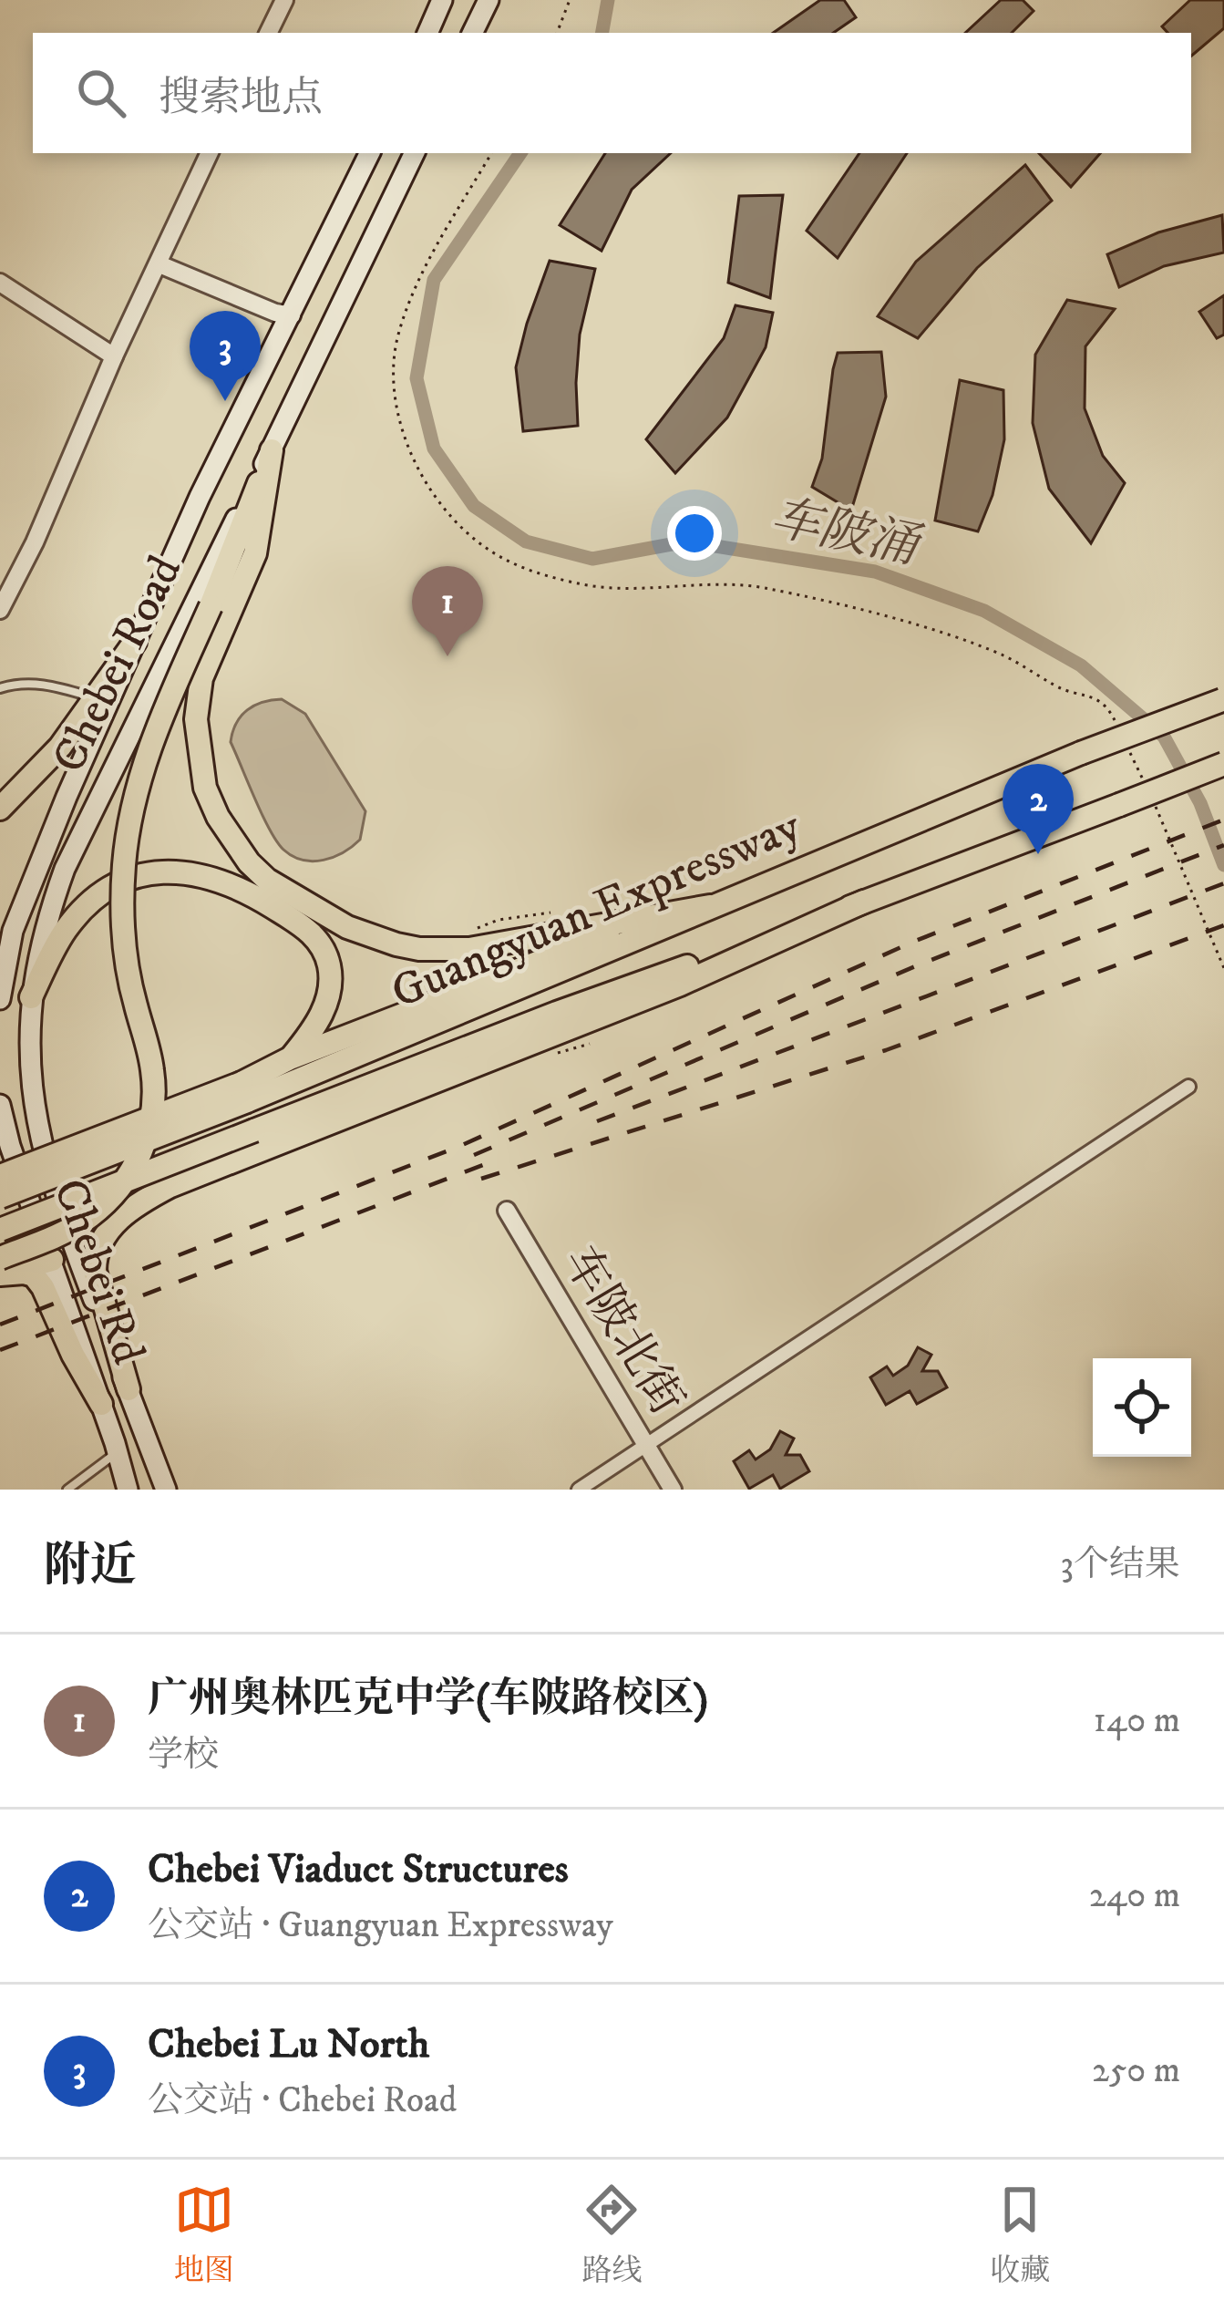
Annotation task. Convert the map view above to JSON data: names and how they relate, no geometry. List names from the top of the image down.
{
  "streets": {
    "highway": ["Guangyuan Expressway"],
    "main road": ["Chebei Road", "Chebei Rd"],
    "street": ["车陂北街"]
  },
  "water": ["车陂涌"],
  "page": {
    "search": "搜索地点",
    "pins": ["3", "1", "2"],
    "heading": ["附近", "3个结果"],
    "list": [
      {
        "mark": "1",
        "name": "广州奥林匹克中学(车陂路校区)",
        "note": "学校",
        "value": "140 m"
      },
      {
        "mark": "2",
        "name": "Chebei Viaduct Structures",
        "note": "公交站 · Guangyuan Expressway",
        "value": "240 m"
      },
      {
        "mark": "3",
        "name": "Chebei Lu North",
        "note": "公交站 · Chebei Road",
        "value": "250 m"
      }
    ],
    "nav": ["地图", "路线", "收藏"]
  }
}
